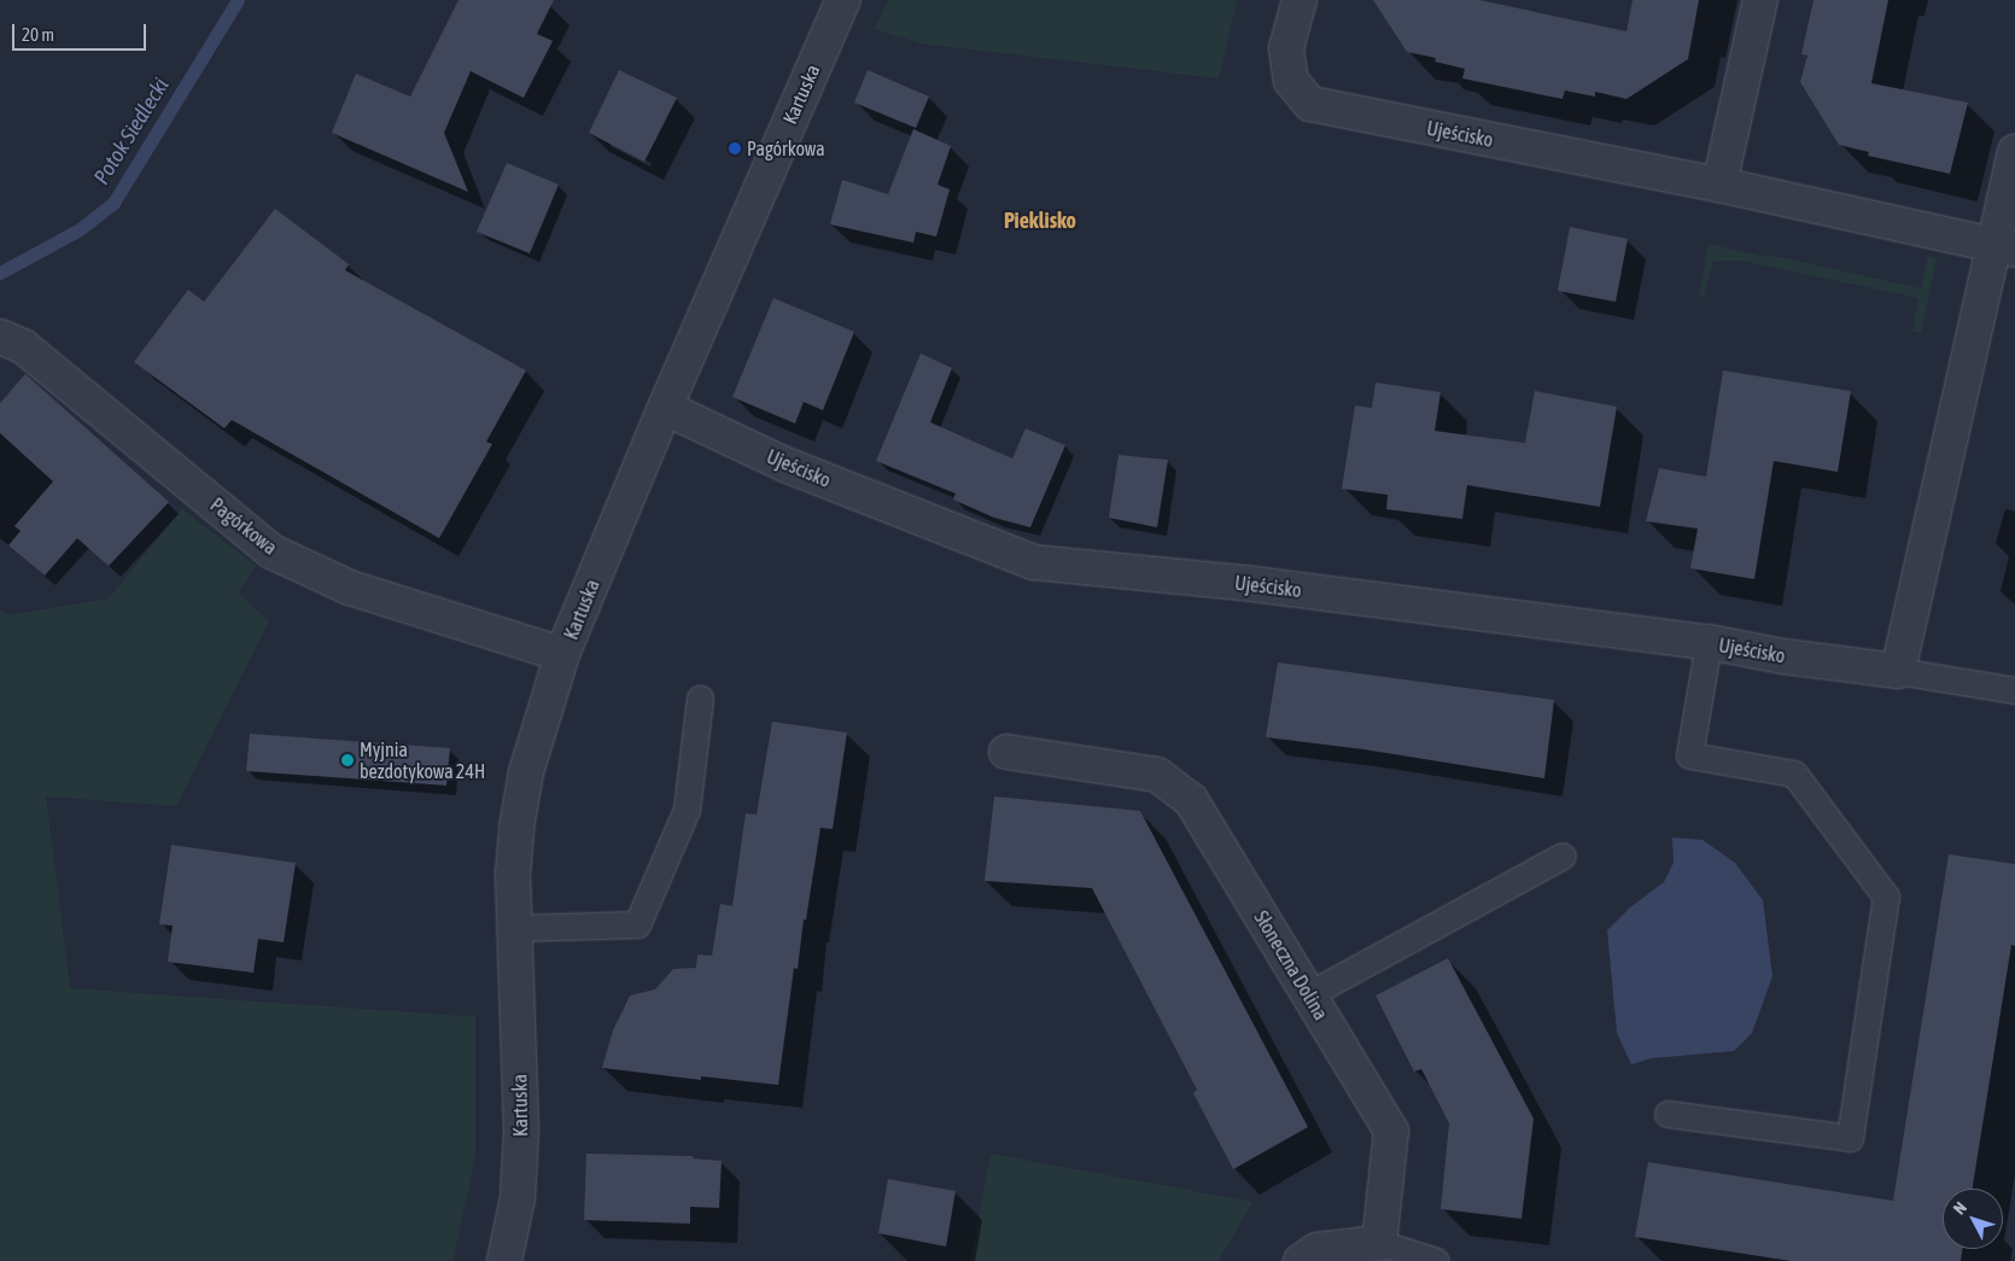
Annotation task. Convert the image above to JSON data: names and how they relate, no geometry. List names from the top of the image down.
{
  "streets": {
    "street": [
      "Kartuska",
      "Ujeścisko",
      "Pagórkowa",
      "Słoneczna Dolina"
    ]
  },
  "crossings": [
    ["Kartuska", "Ujeścisko"],
    ["Kartuska", "Pagórkowa"]
  ],
  "districts": ["Pieklisko"],
  "water": ["Potok Siedlecki"],
  "places": ["Pagórkowa", "Myjnia bezdotykowa 24H"],
  "scale_bar": "20 m",
  "north": "top left"
}
